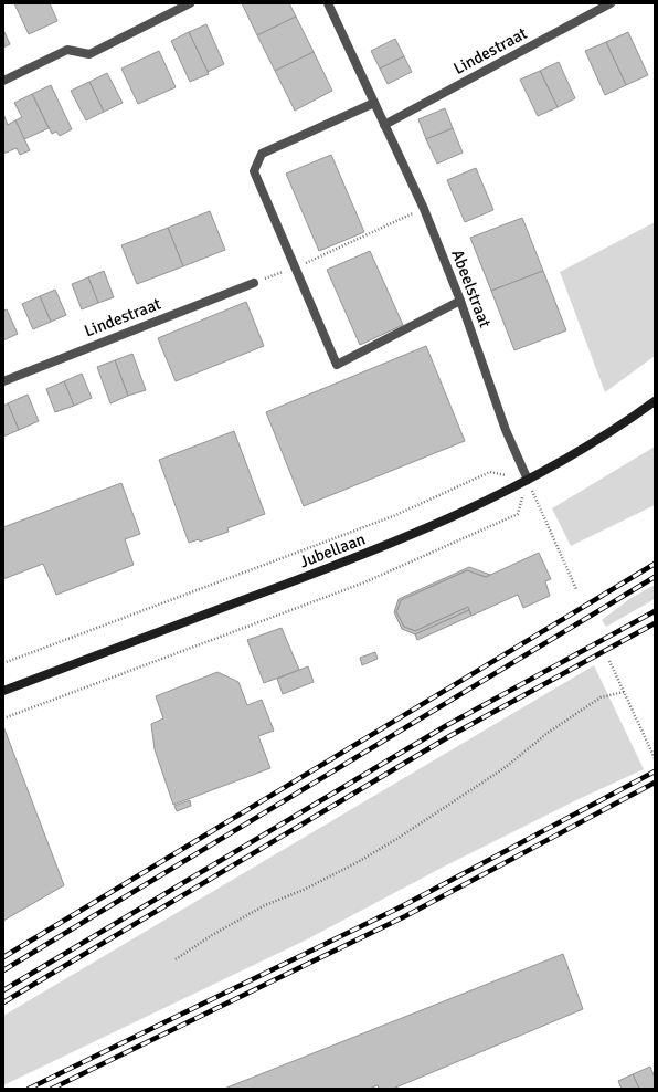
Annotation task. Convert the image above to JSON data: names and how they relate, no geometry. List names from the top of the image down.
{
  "streets": {
    "main road": ["Jubellaan"],
    "street": ["Lindestraat", "Abeelstraat"]
  },
  "crossings": [
    ["Lindestraat", "Abeelstraat"],
    ["Abeelstraat", "Jubellaan"]
  ]
}
